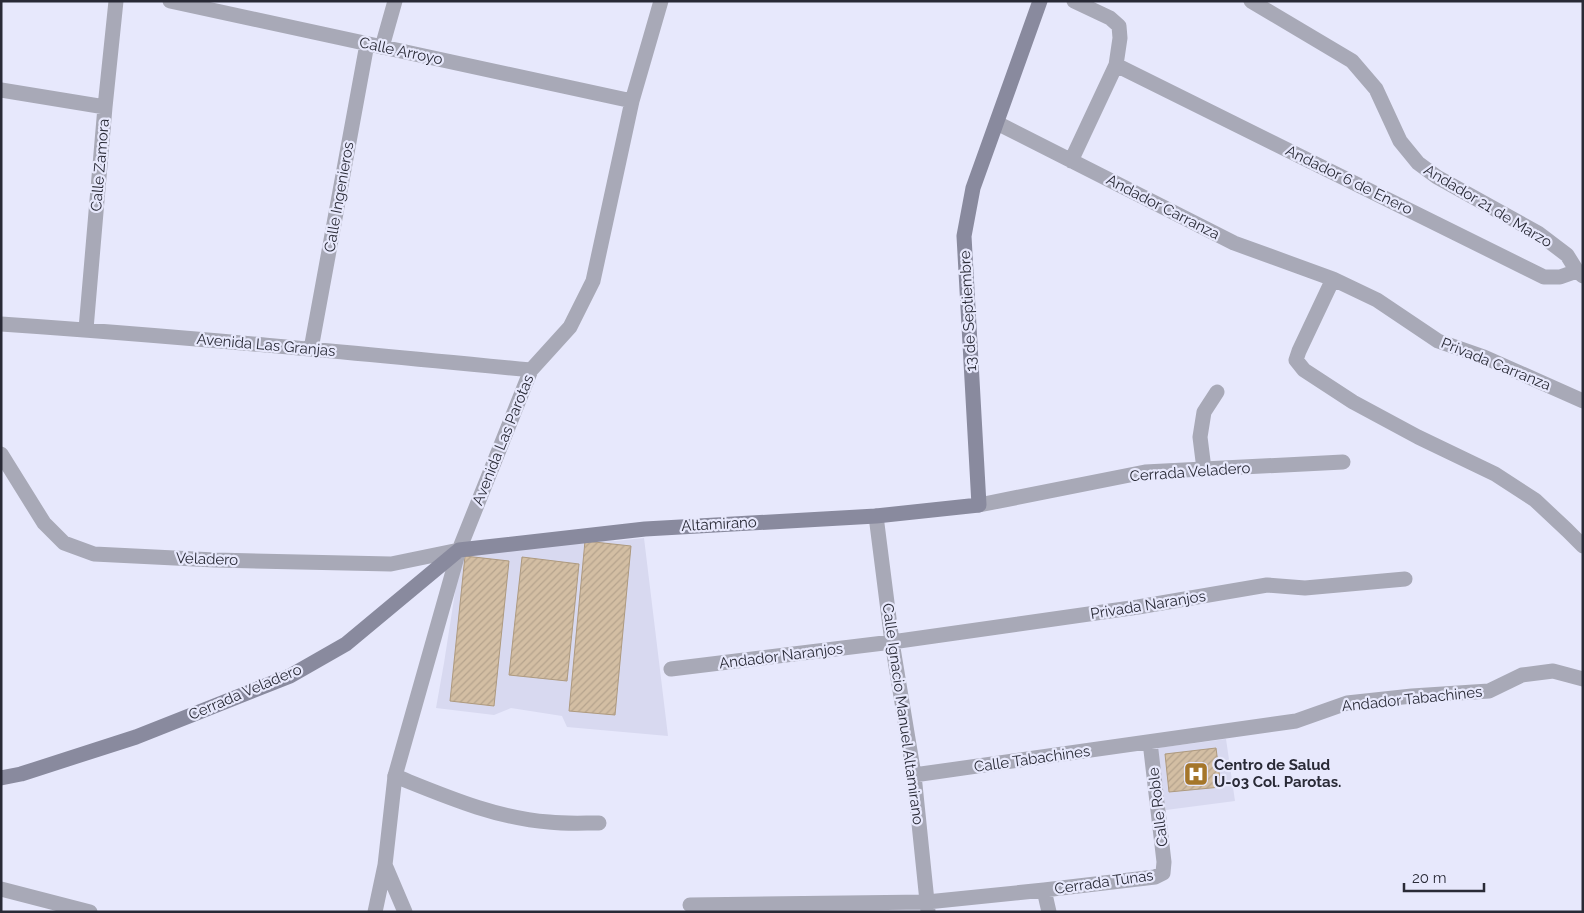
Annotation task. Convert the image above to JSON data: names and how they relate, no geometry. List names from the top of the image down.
{
  "streets": {
    "street": [
      "Calle Arroyo",
      "Calle Zamora",
      "Andador 6 de Enero",
      "Calle Ingenieros",
      "Andador 21 de Marzo",
      "Andador Carranza",
      "13 de Septiembre",
      "Avenida Las Granjas",
      "Privada Carranza",
      "Avenida Las Parotas",
      "Cerrada Veladero",
      "Altamirano",
      "Veladero",
      "Privada Naranjos",
      "Andador Naranjos",
      "Andador Tabachines",
      "Calle Ignacio Manuel Altamirano",
      "Calle Tabachines",
      "Calle Roble",
      "Cerrada Tunas"
    ]
  },
  "crossings": [
    ["Calle Arroyo", "Calle Ingenieros"],
    ["Calle Arroyo", "Avenida Las Parotas"],
    ["Calle Zamora", "Avenida Las Granjas"],
    ["Andador 6 de Enero", "Andador 21 de Marzo"],
    ["Calle Ingenieros", "Avenida Las Granjas"],
    ["Andador Carranza", "13 de Septiembre"],
    ["Andador Carranza", "Privada Carranza"],
    ["13 de Septiembre", "Cerrada Veladero"],
    ["13 de Septiembre", "Altamirano"],
    ["Avenida Las Granjas", "Avenida Las Parotas"],
    ["Avenida Las Parotas", "Cerrada Veladero"],
    ["Avenida Las Parotas", "Altamirano"],
    ["Avenida Las Parotas", "Veladero"],
    ["Cerrada Veladero", "Altamirano"],
    ["Cerrada Veladero", "Veladero"],
    ["Altamirano", "Veladero"],
    ["Altamirano", "Calle Ignacio Manuel Altamirano"],
    ["Privada Naranjos", "Andador Naranjos"],
    ["Privada Naranjos", "Calle Ignacio Manuel Altamirano"],
    ["Andador Naranjos", "Calle Ignacio Manuel Altamirano"],
    ["Andador Tabachines", "Calle Tabachines"],
    ["Andador Tabachines", "Calle Roble"],
    ["Calle Ignacio Manuel Altamirano", "Calle Tabachines"],
    ["Calle Ignacio Manuel Altamirano", "Cerrada Tunas"],
    ["Calle Tabachines", "Calle Roble"],
    ["Calle Roble", "Cerrada Tunas"]
  ],
  "places": {
    "hospital": ["Centro de Salud U-03 Col. Parotas."]
  },
  "scale_bar": "20 m"
}
